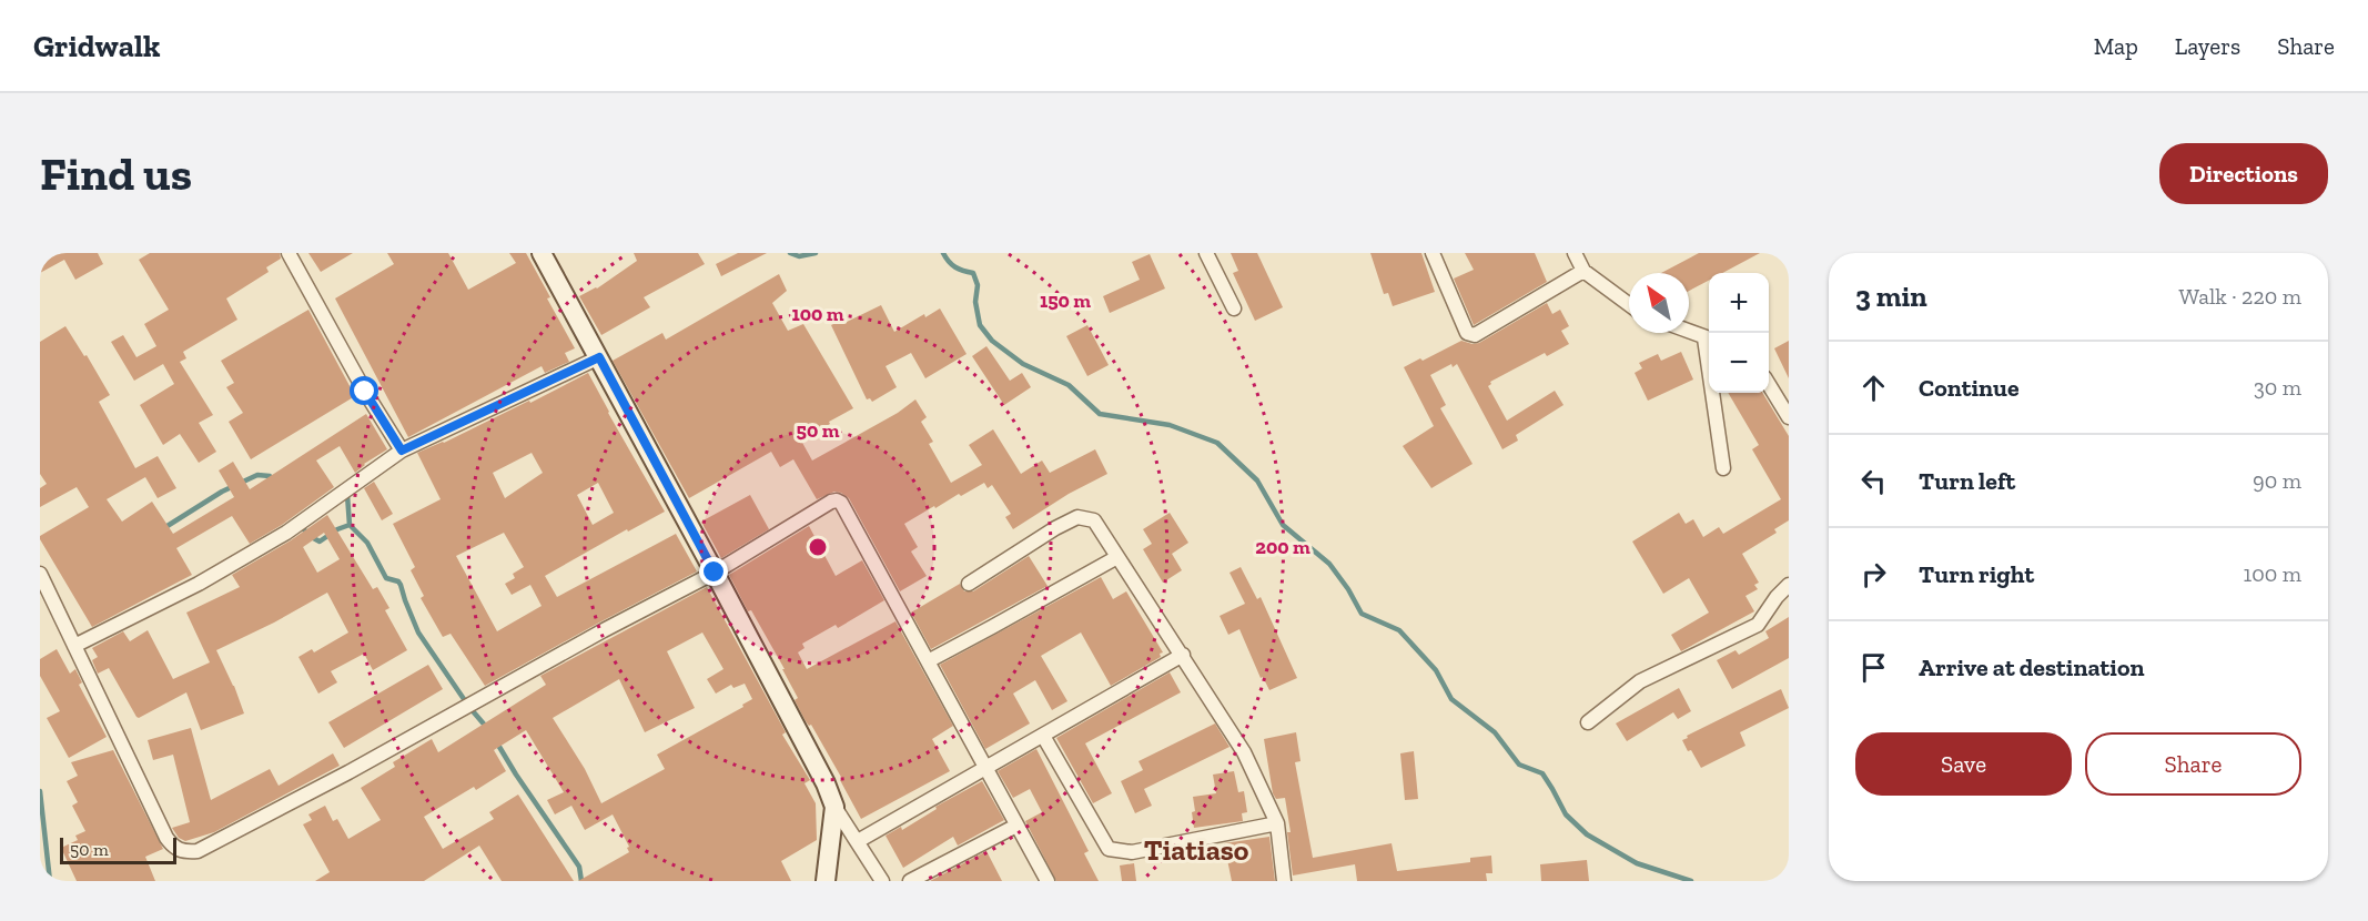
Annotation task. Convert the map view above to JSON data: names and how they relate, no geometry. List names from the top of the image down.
{
  "districts": ["Tiatiaso"],
  "scale_bar": "50 m",
  "north": "top left",
  "page": {
    "header": "Gridwalk",
    "nav": ["Map", "Layers", "Share"],
    "buttons": [
      "Directions",
      ["Save", "Share"]
    ],
    "title": "Find us",
    "heading": ["3 min", "Walk · 220 m"],
    "map_buttons": ["+", "−"],
    "list": [
      ["Continue", "30 m"],
      ["Turn left", "90 m"],
      ["Turn right", "100 m"],
      "Arrive at destination"
    ],
    "scale": "50 m"
  },
  "rings": [
    "150 m",
    "100 m",
    "50 m",
    "200 m"
  ]
}
